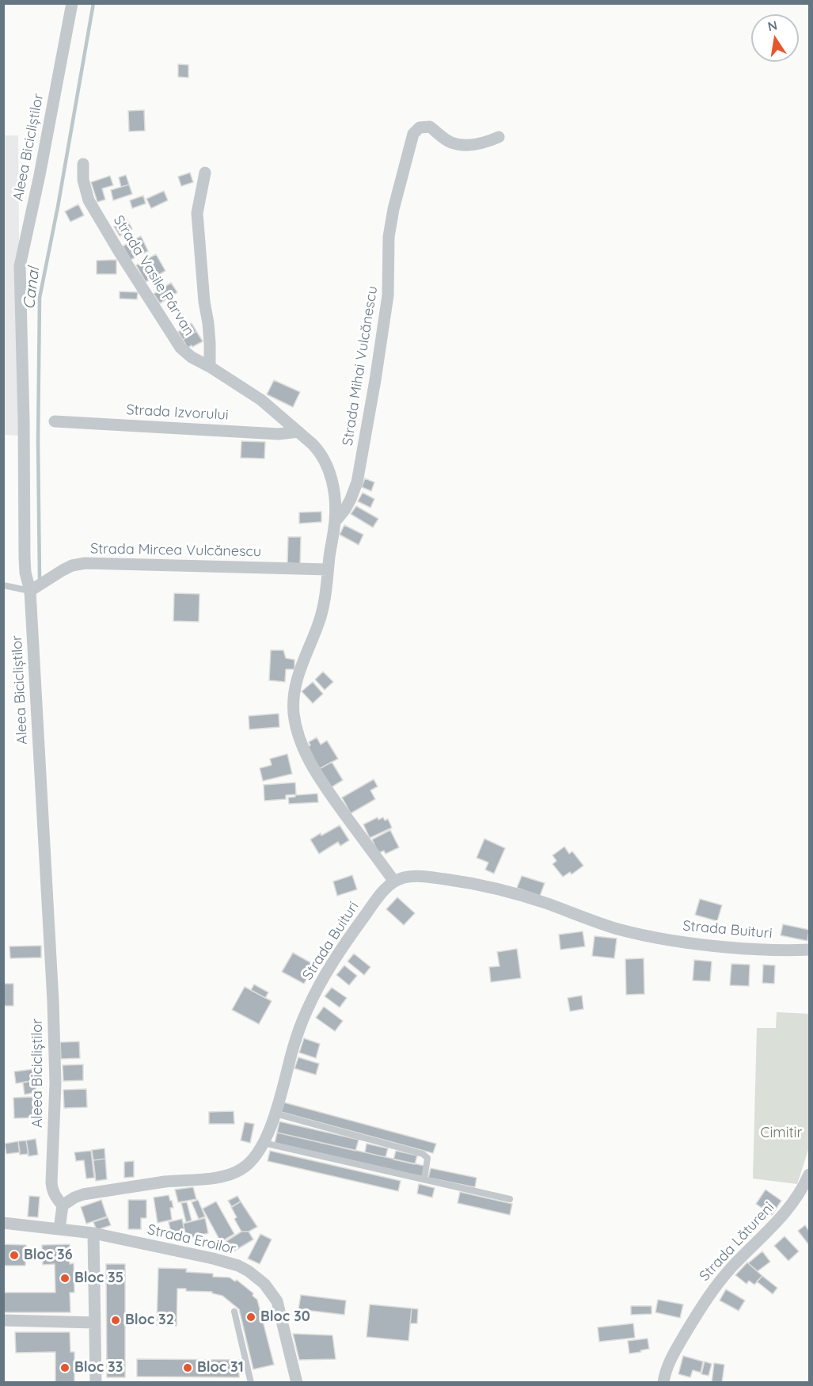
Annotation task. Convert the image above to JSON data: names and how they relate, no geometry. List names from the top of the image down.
{
  "streets": {
    "street": [
      "Aleea Bicicliștilor",
      "Strada Vasile Pârvan",
      "Strada Mihai Vulcănescu",
      "Strada Izvorului",
      "Strada Mircea Vulcănescu",
      "Strada Buituri",
      "Strada Eroilor",
      "Strada Lătureni"
    ]
  },
  "crossings": [
    ["Aleea Bicicliștilor", "Strada Mircea Vulcănescu"],
    ["Aleea Bicicliștilor", "Strada Buituri"],
    ["Strada Vasile Pârvan", "Strada Izvorului"]
  ],
  "water": ["Canal"],
  "parks": ["Cimitir"],
  "places": [
    "Bloc 36",
    "Bloc 35",
    "Bloc 30",
    "Bloc 32",
    "Bloc 33",
    "Bloc 31"
  ],
  "north": "top"
}
